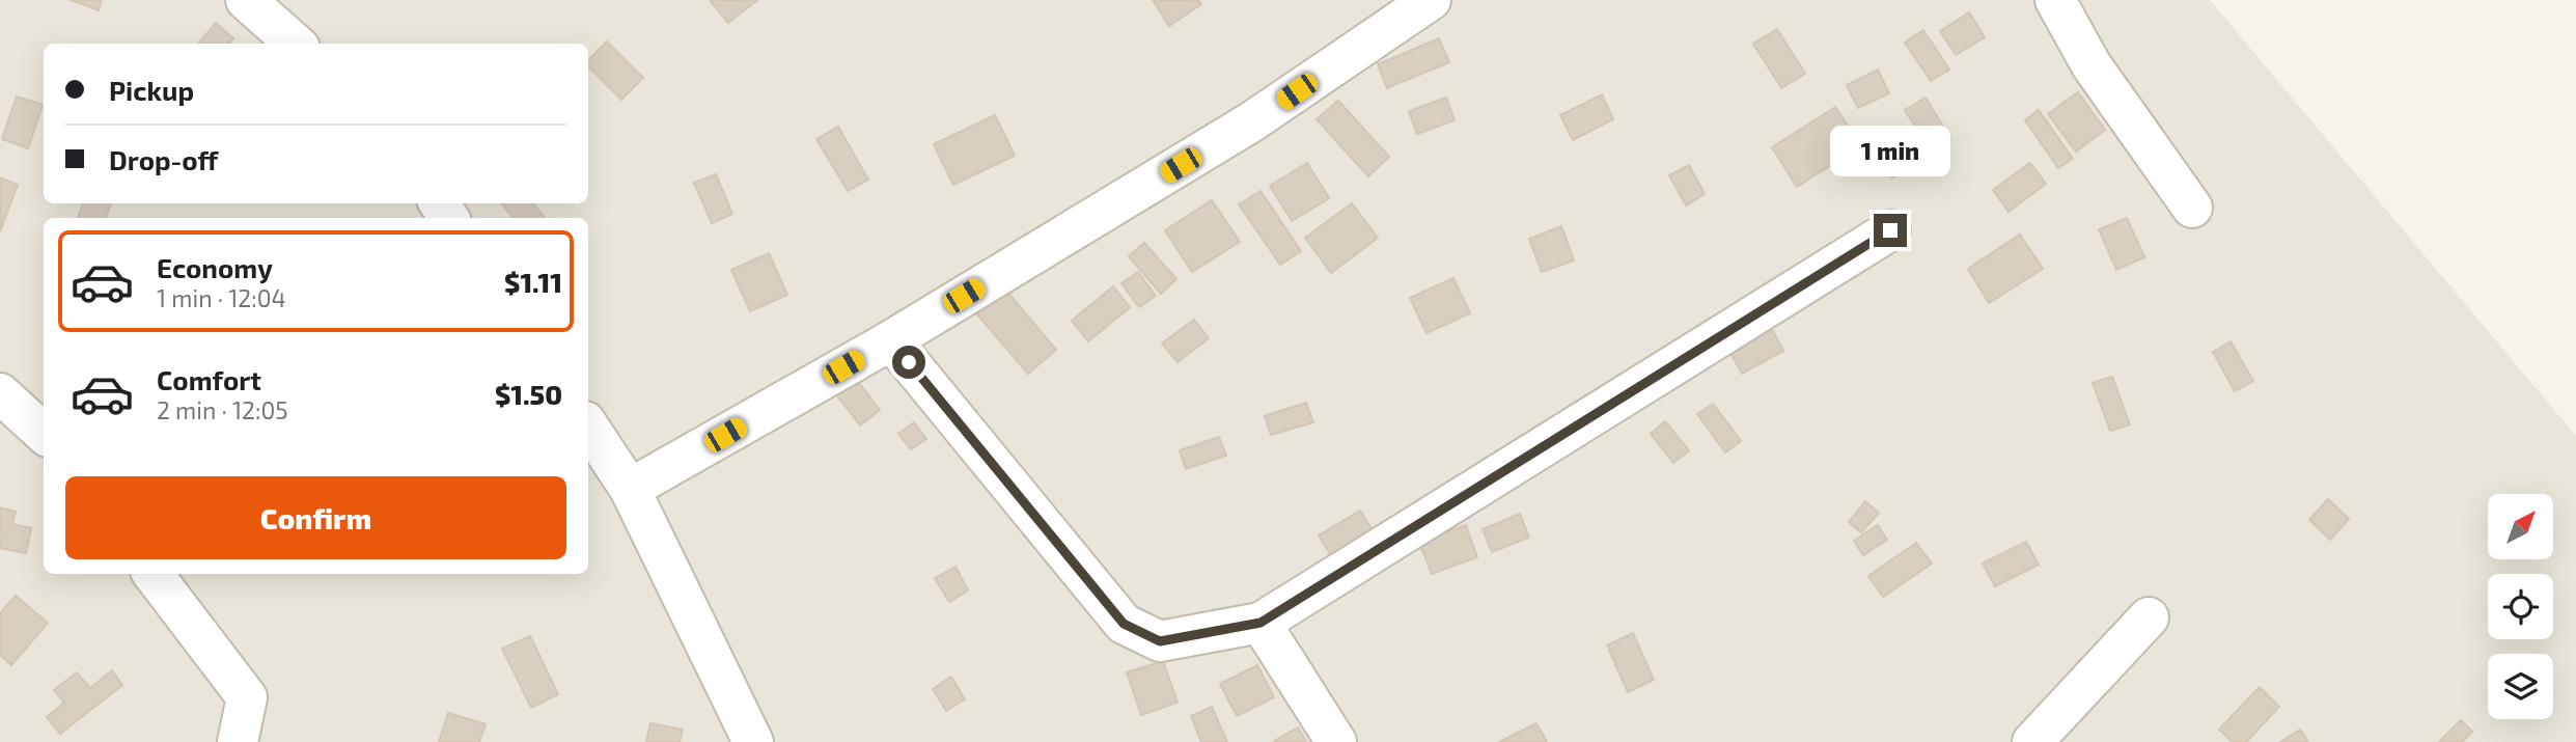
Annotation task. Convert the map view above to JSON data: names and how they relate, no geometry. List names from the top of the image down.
{
  "north": "top right",
  "page": {
    "banner": ["Pickup", "Drop-off"],
    "bubble": "1 min",
    "list": [
      {
        "name": "Economy",
        "note": "1 min · 12:04",
        "value": "$1.11"
      },
      {
        "name": "Comfort",
        "note": "2 min · 12:05",
        "value": "$1.50"
      }
    ],
    "buttons": "Confirm"
  }
}
